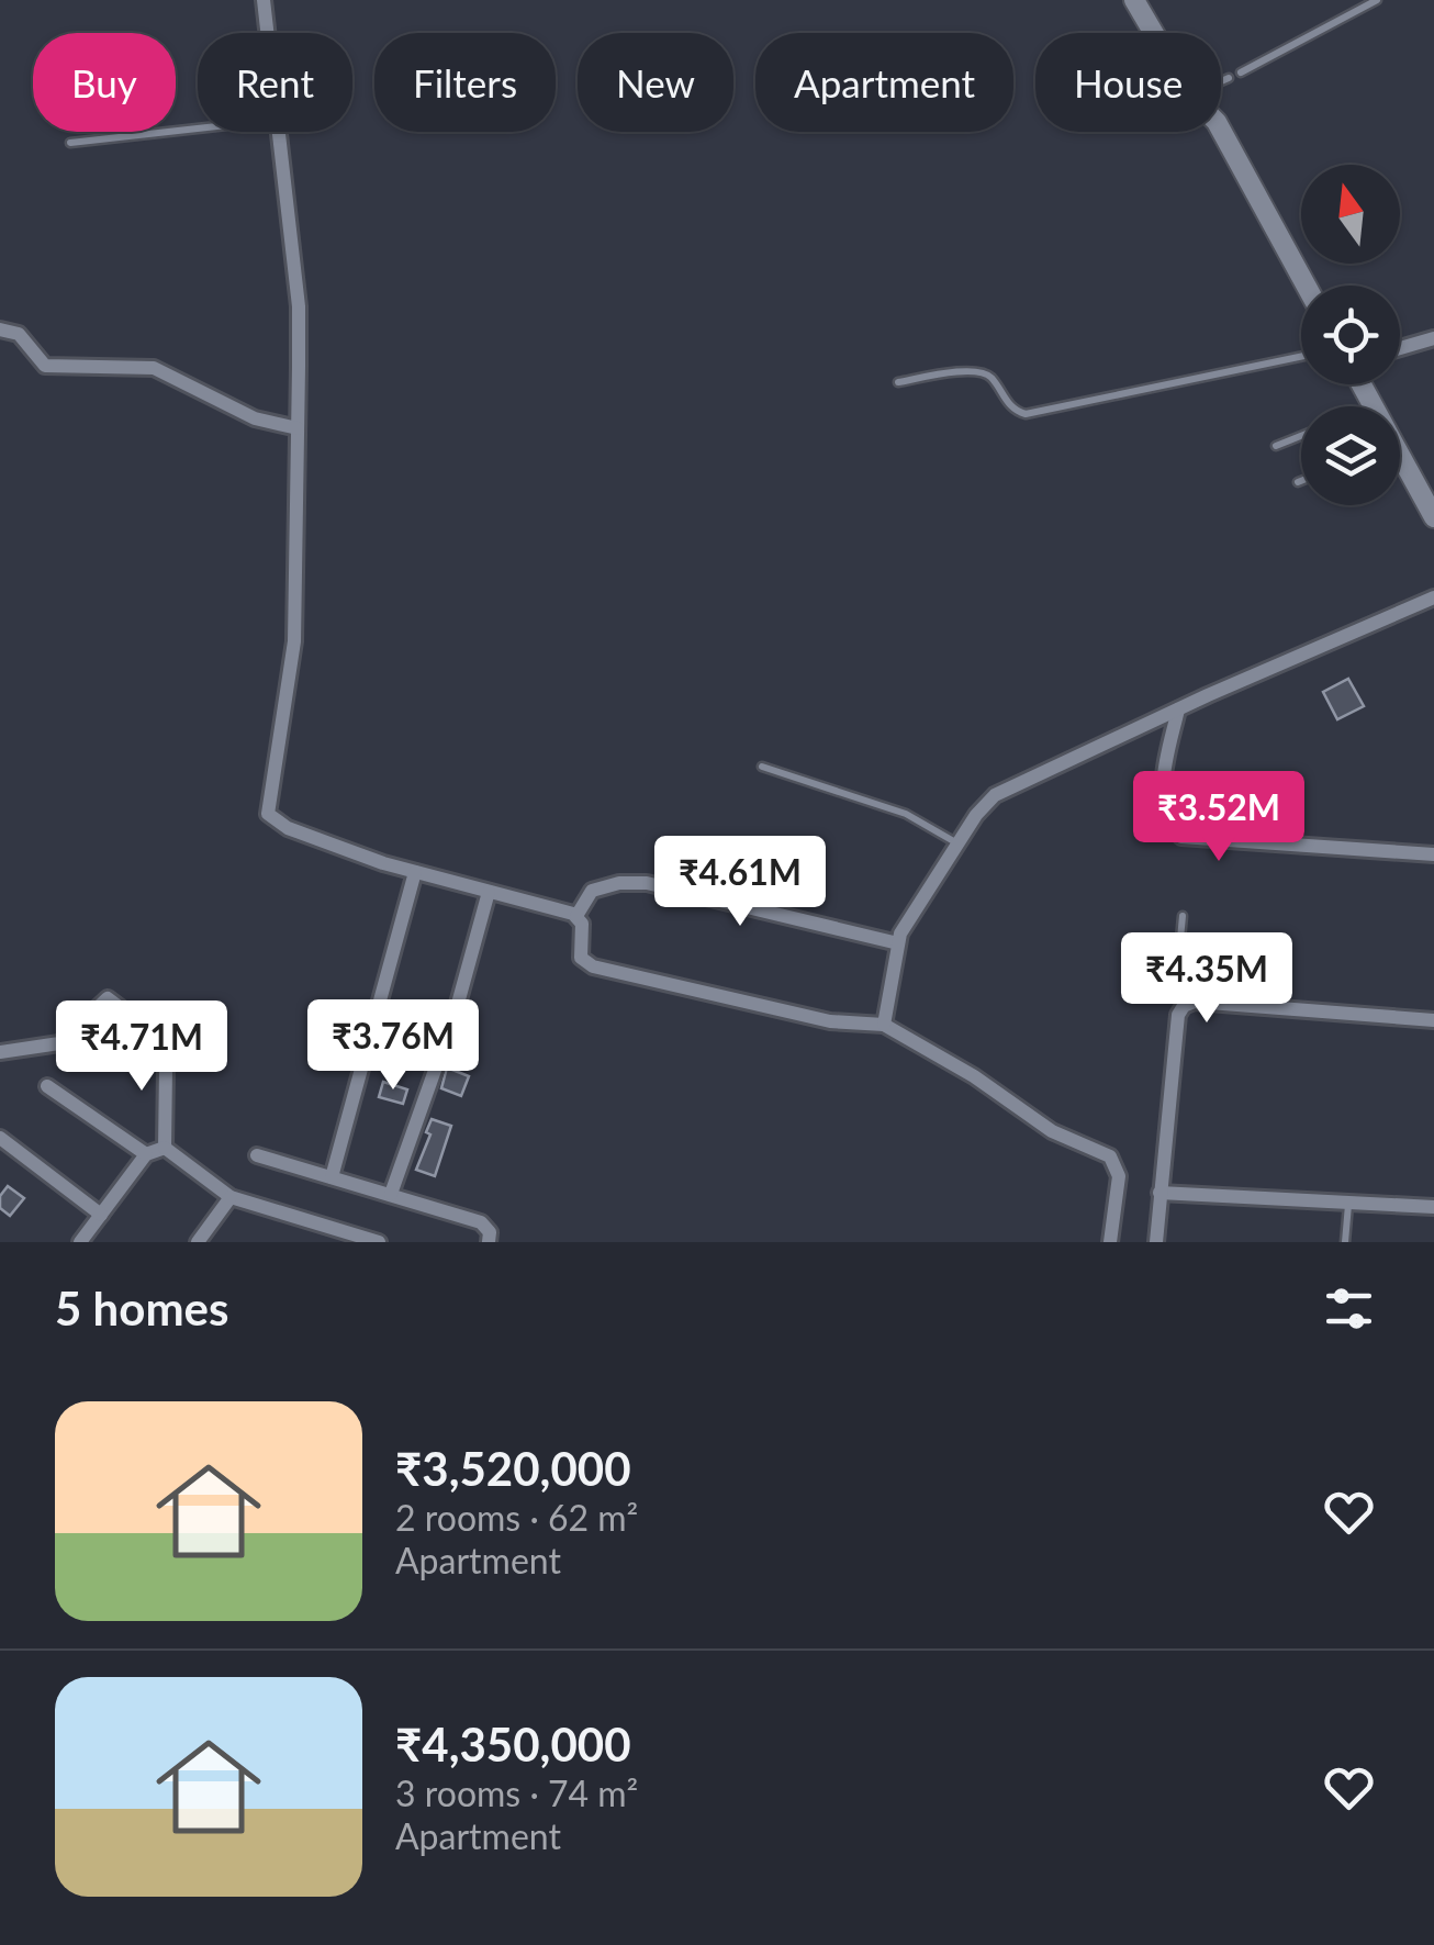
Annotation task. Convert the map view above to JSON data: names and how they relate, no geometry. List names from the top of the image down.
{
  "north": "top",
  "page": {
    "chip": [
      "Buy",
      "Rent",
      "Filters",
      "New",
      "Apartment",
      "House"
    ],
    "price": [
      "₹3.52M",
      "₹4.61M",
      "₹4.35M",
      "₹3.76M",
      "₹4.71M"
    ],
    "heading": "5 homes",
    "list": [
      {
        "name": "₹3,520,000",
        "note": "2 rooms · 62 m² · Apartment"
      },
      {
        "name": "₹4,350,000",
        "note": "3 rooms · 74 m² · Apartment"
      }
    ]
  }
}
